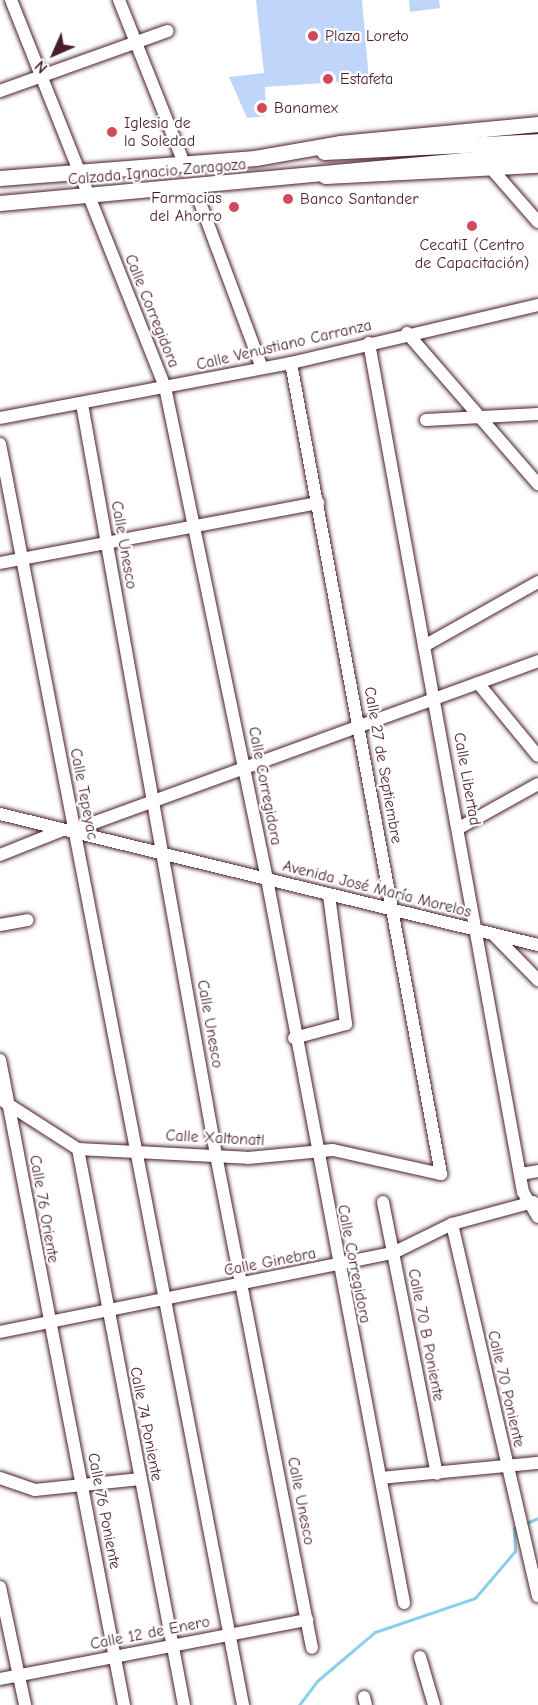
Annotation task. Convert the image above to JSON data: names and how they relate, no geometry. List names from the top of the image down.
{
  "streets": {
    "main road": ["Calzada Ignacio Zaragoza"],
    "street": [
      "Calle Corregidora",
      "Calle Venustiano Carranza",
      "Calle Unesco",
      "Calle 27 de Septiembre",
      "Calle Libertad",
      "Calle Tepeyac",
      "Avenida José María Morelos",
      "Calle Xaltonatl",
      "Calle 76 Oriente",
      "Calle Ginebra",
      "Calle 70 B Poniente",
      "Calle 70 Poniente",
      "Calle 74 Poniente",
      "Calle 76 Poniente",
      "Calle 12 de Enero"
    ]
  },
  "crossings": [
    ["Calzada Ignacio Zaragoza", "Calle Corregidora"],
    ["Calle Corregidora", "Calle Venustiano Carranza"],
    ["Calle Corregidora", "Avenida José María Morelos"],
    ["Calle Corregidora", "Calle Xaltonatl"],
    ["Calle Corregidora", "Calle Ginebra"],
    ["Calle Venustiano Carranza", "Calle Unesco"],
    ["Calle Venustiano Carranza", "Calle 27 de Septiembre"],
    ["Calle Venustiano Carranza", "Calle Libertad"],
    ["Calle Unesco", "Avenida José María Morelos"],
    ["Calle Unesco", "Calle Xaltonatl"],
    ["Calle Unesco", "Calle Ginebra"],
    ["Calle Unesco", "Calle 12 de Enero"],
    ["Calle 27 de Septiembre", "Avenida José María Morelos"],
    ["Calle 27 de Septiembre", "Calle Xaltonatl"],
    ["Calle Libertad", "Avenida José María Morelos"],
    ["Calle Libertad", "Calle Ginebra"],
    ["Calle Tepeyac", "Avenida José María Morelos"],
    ["Calle Tepeyac", "Calle Xaltonatl"],
    ["Calle Tepeyac", "Calle Ginebra"],
    ["Calle Xaltonatl", "Calle 74 Poniente"],
    ["Calle 76 Oriente", "Calle Ginebra"],
    ["Calle 76 Oriente", "Calle 76 Poniente"],
    ["Calle Ginebra", "Calle 70 B Poniente"],
    ["Calle Ginebra", "Calle 70 Poniente"],
    ["Calle Ginebra", "Calle 74 Poniente"],
    ["Calle Ginebra", "Calle 76 Poniente"],
    ["Calle 74 Poniente", "Calle 12 de Enero"],
    ["Calle 76 Poniente", "Calle 12 de Enero"]
  ],
  "places": [
    "Plaza Loreto",
    "Estafeta",
    "Banamex",
    "Iglesia de la Soledad",
    "Banco Santander",
    "Farmacias del Ahorro",
    "CecatiI (Centro de Capacitación)"
  ],
  "north": "bottom left"
}
